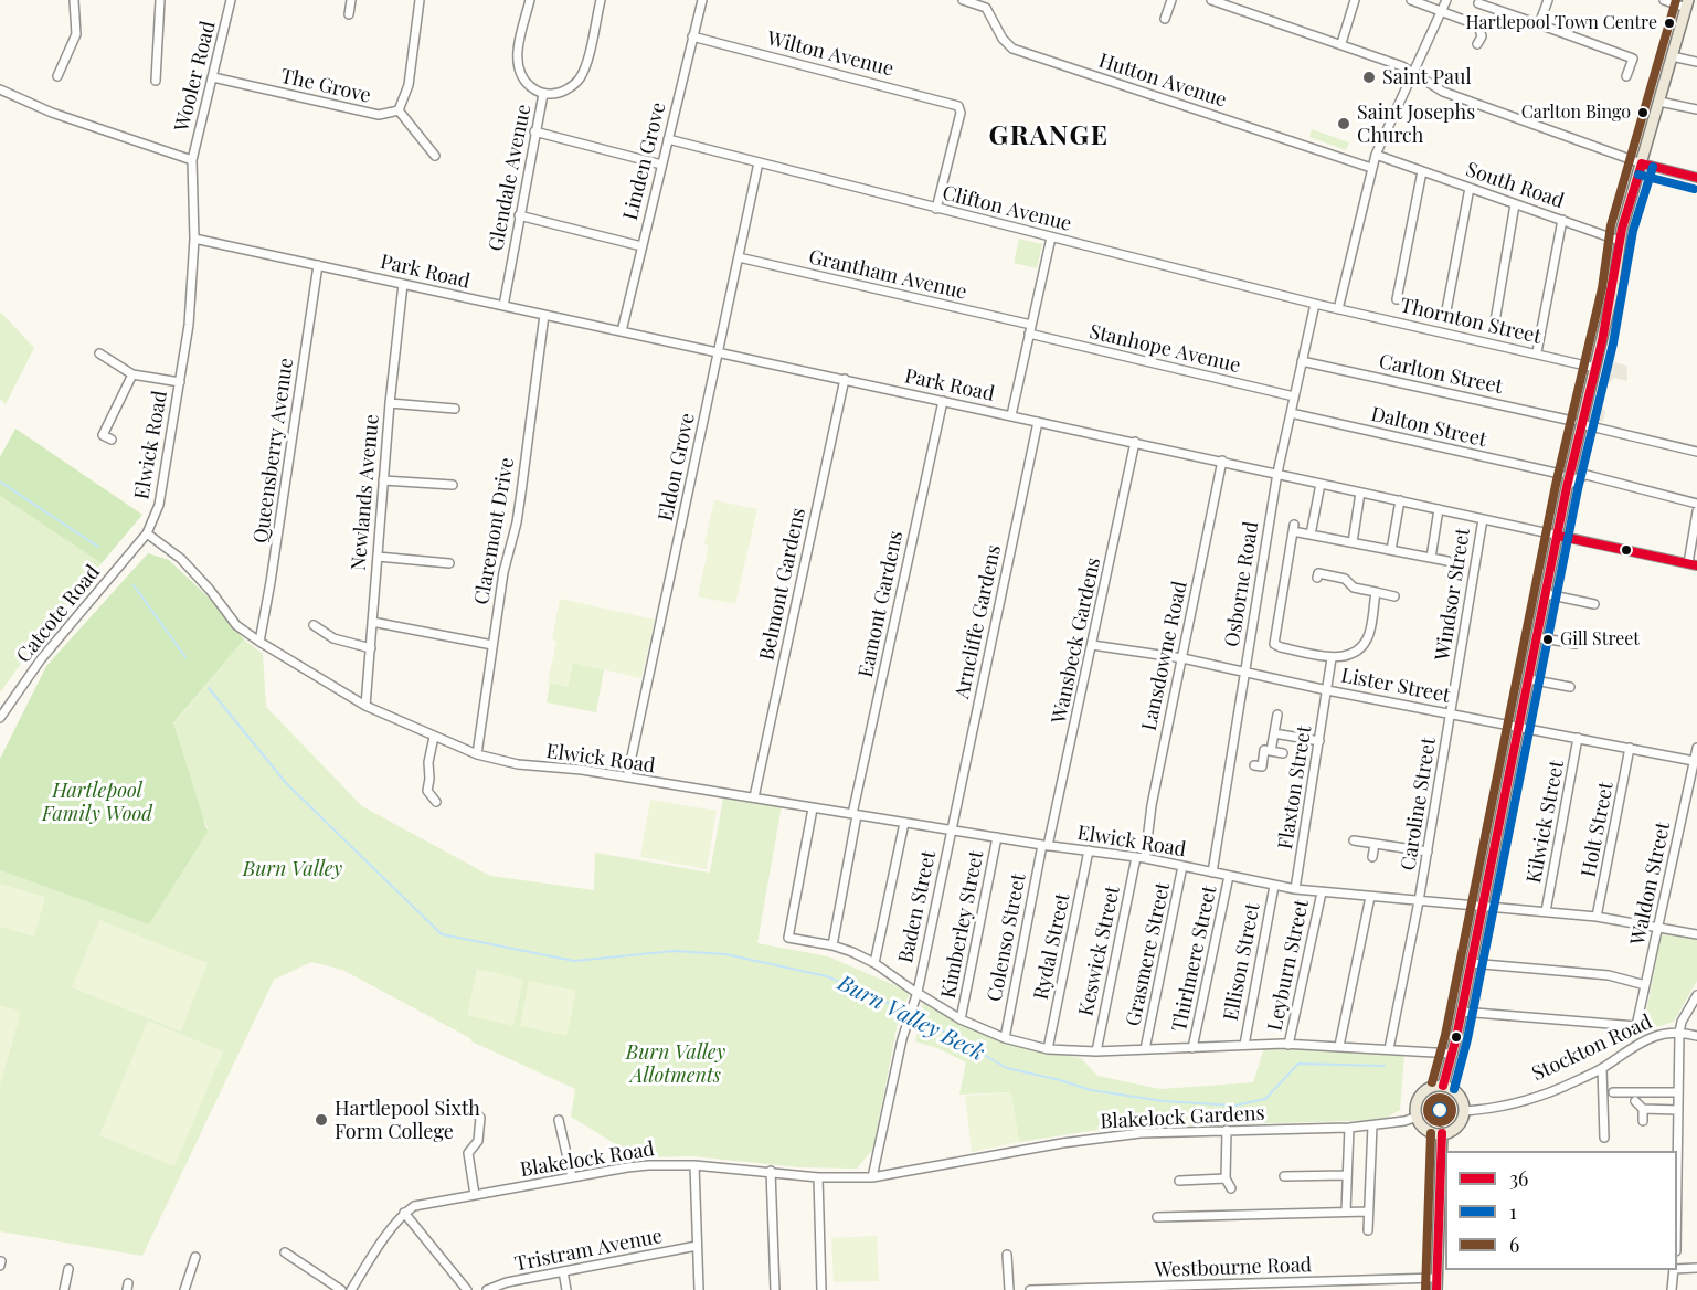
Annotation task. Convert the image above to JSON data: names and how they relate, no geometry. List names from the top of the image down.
{
  "streets": {
    "street": [
      "Wilton Avenue",
      "Wooler Road",
      "Hutton Avenue",
      "The Grove",
      "Linden Grove",
      "Glendale Avenue",
      "South Road",
      "Clifton Avenue",
      "Park Road",
      "Grantham Avenue",
      "Thornton Street",
      "Stanhope Avenue",
      "Carlton Street",
      "Dalton Street",
      "Elwick Road",
      "Queensberry Avenue",
      "Eldon Grove",
      "Newlands Avenue",
      "Claremont Drive",
      "Belmont Gardens",
      "Osborne Road",
      "Windsor Street",
      "Eamont Gardens",
      "Catcote Road",
      "Arncliffe Gardens",
      "Wansbeck Gardens",
      "Lansdowne Road",
      "Lister Street",
      "Flaxton Street",
      "Caroline Street",
      "Kilwick Street",
      "Holt Street",
      "Waldon Street",
      "Baden Street",
      "Kimberley Street",
      "Colenso Street",
      "Rydal Street",
      "Keswick Street",
      "Grasmere Street",
      "Thirlmere Street",
      "Ellison Street",
      "Leyburn Street",
      "Stockton Road",
      "Blakelock Gardens",
      "Blakelock Road",
      "Tristram Avenue",
      "Westbourne Road"
    ]
  },
  "crossings": [
    ["Wilton Avenue", "Linden Grove"],
    ["Wilton Avenue", "Clifton Avenue"],
    ["Wooler Road", "The Grove"],
    ["Wooler Road", "Elwick Road"],
    ["Linden Grove", "Clifton Avenue"],
    ["Linden Grove", "Park Road"],
    ["Glendale Avenue", "Park Road"],
    ["Clifton Avenue", "Thornton Street"],
    ["Clifton Avenue", "Eldon Grove"],
    ["Clifton Avenue", "Osborne Road"],
    ["Park Road", "Elwick Road"],
    ["Park Road", "Queensberry Avenue"],
    ["Park Road", "Eldon Grove"],
    ["Park Road", "Newlands Avenue"],
    ["Park Road", "Claremont Drive"],
    ["Park Road", "Belmont Gardens"],
    ["Park Road", "Osborne Road"],
    ["Park Road", "Windsor Street"],
    ["Park Road", "Eamont Gardens"],
    ["Park Road", "Arncliffe Gardens"],
    ["Park Road", "Wansbeck Gardens"],
    ["Park Road", "Lansdowne Road"],
    ["Grantham Avenue", "Eldon Grove"],
    ["Stanhope Avenue", "Osborne Road"],
    ["Carlton Street", "Osborne Road"],
    ["Dalton Street", "Osborne Road"],
    ["Elwick Road", "Queensberry Avenue"],
    ["Elwick Road", "Eldon Grove"],
    ["Elwick Road", "Newlands Avenue"],
    ["Elwick Road", "Claremont Drive"],
    ["Elwick Road", "Belmont Gardens"],
    ["Elwick Road", "Osborne Road"],
    ["Elwick Road", "Eamont Gardens"],
    ["Elwick Road", "Catcote Road"],
    ["Elwick Road", "Arncliffe Gardens"],
    ["Elwick Road", "Wansbeck Gardens"],
    ["Elwick Road", "Lansdowne Road"],
    ["Elwick Road", "Flaxton Street"],
    ["Elwick Road", "Caroline Street"],
    ["Elwick Road", "Kilwick Street"],
    ["Elwick Road", "Holt Street"],
    ["Elwick Road", "Waldon Street"],
    ["Elwick Road", "Baden Street"],
    ["Elwick Road", "Kimberley Street"],
    ["Elwick Road", "Colenso Street"],
    ["Elwick Road", "Rydal Street"],
    ["Elwick Road", "Keswick Street"],
    ["Elwick Road", "Grasmere Street"],
    ["Elwick Road", "Thirlmere Street"],
    ["Elwick Road", "Ellison Street"],
    ["Elwick Road", "Leyburn Street"],
    ["Osborne Road", "Lister Street"],
    ["Windsor Street", "Lister Street"],
    ["Windsor Street", "Caroline Street"],
    ["Arncliffe Gardens", "Baden Street"],
    ["Wansbeck Gardens", "Lister Street"],
    ["Wansbeck Gardens", "Colenso Street"],
    ["Lansdowne Road", "Lister Street"],
    ["Lansdowne Road", "Keswick Street"],
    ["Lister Street", "Flaxton Street"],
    ["Lister Street", "Caroline Street"],
    ["Lister Street", "Kilwick Street"],
    ["Lister Street", "Holt Street"],
    ["Lister Street", "Waldon Street"],
    ["Baden Street", "Blakelock Gardens"],
    ["Baden Street", "Blakelock Road"],
    ["Stockton Road", "Blakelock Gardens"],
    ["Blakelock Gardens", "Blakelock Road"]
  ],
  "districts": ["GRANGE"],
  "water": ["Burn Valley Beck"],
  "parks": ["Hartlepool Family Wood", "Burn Valley", "Burn Valley Allotments"],
  "places": [
    "Hartlepool Town Centre",
    "Saint Paul",
    "Carlton Bingo",
    "Saint Josephs Church",
    "Gill Street",
    "Hartlepool Sixth Form College"
  ],
  "lines": ["transit line 6", "transit line 36", "transit line 1"],
  "legend": ["36", "1", "6"]
}
